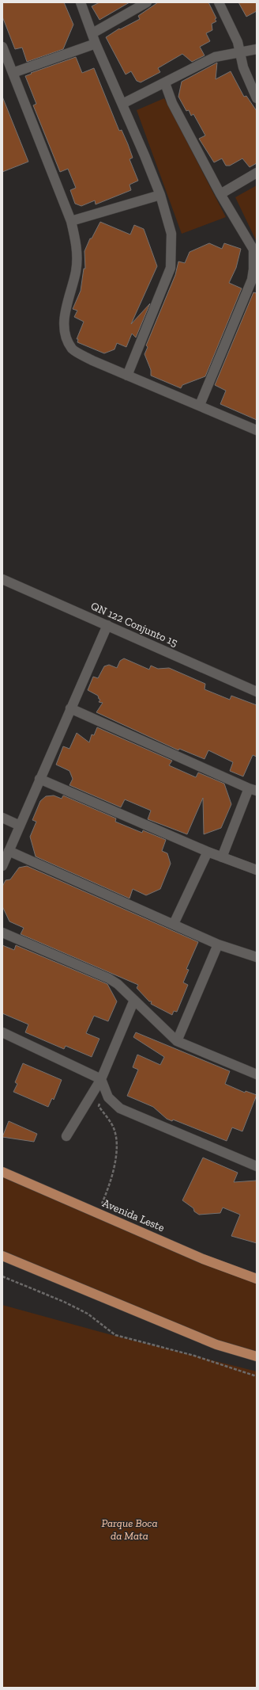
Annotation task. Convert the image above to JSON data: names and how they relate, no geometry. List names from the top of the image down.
{
  "streets": {
    "main road": ["Avenida Leste"],
    "street": ["QN 122 Conjunto 15"]
  },
  "parks": ["Parque Boca da Mata"]
}
